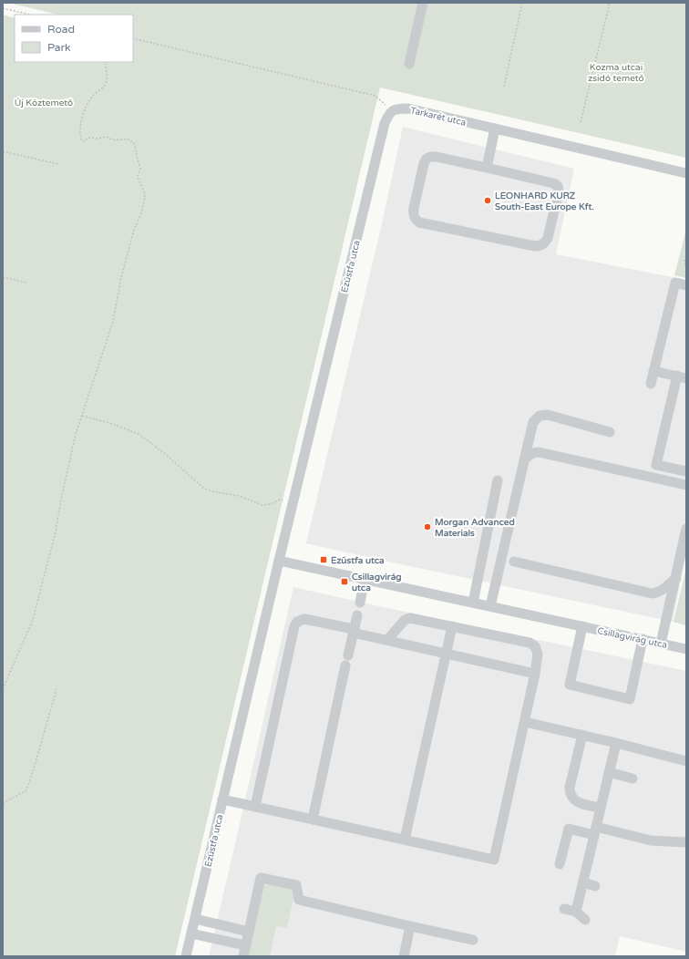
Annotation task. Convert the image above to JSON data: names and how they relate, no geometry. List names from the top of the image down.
{
  "streets": {
    "street": ["Tarkarét utca", "Ezüstfa utca", "Csillagvirág utca"]
  },
  "crossings": [
    ["Tarkarét utca", "Ezüstfa utca"],
    ["Ezüstfa utca", "Csillagvirág utca"]
  ],
  "parks": ["Kozma utcai zsidó temető", "Új Köztemető"],
  "places": {
    "other": ["LEONHARD KURZ South-East Europe Kft.", "Morgan Advanced Materials"],
    "transit": ["Ezüstfa utca", "Csillagvirág utca"]
  },
  "legend": ["Road", "Park"]
}
